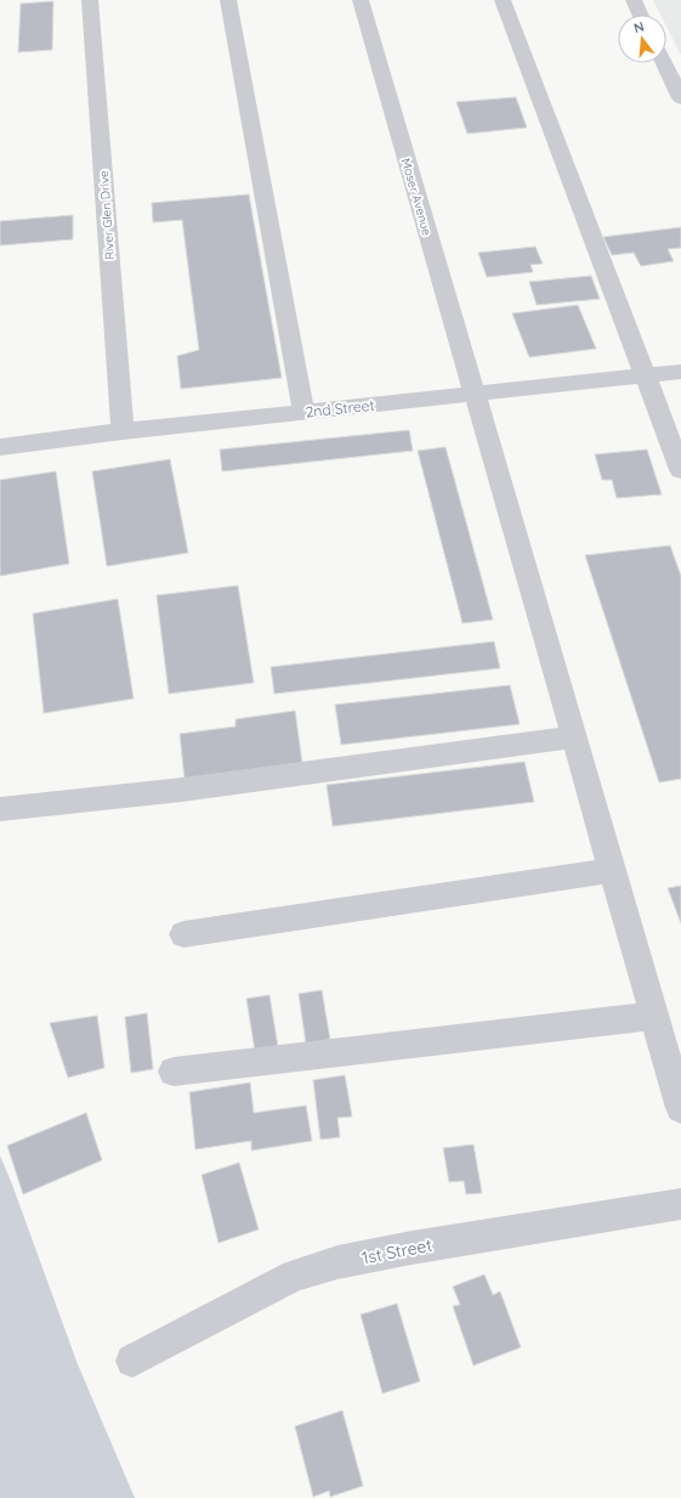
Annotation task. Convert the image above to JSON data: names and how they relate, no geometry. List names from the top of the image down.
{
  "streets": {
    "street": [
      "Moser Avenue",
      "River Glen Drive",
      "2nd Street",
      "1st Street"
    ]
  },
  "crossings": [
    ["Moser Avenue", "2nd Street"],
    ["River Glen Drive", "2nd Street"]
  ],
  "north": "top"
}
